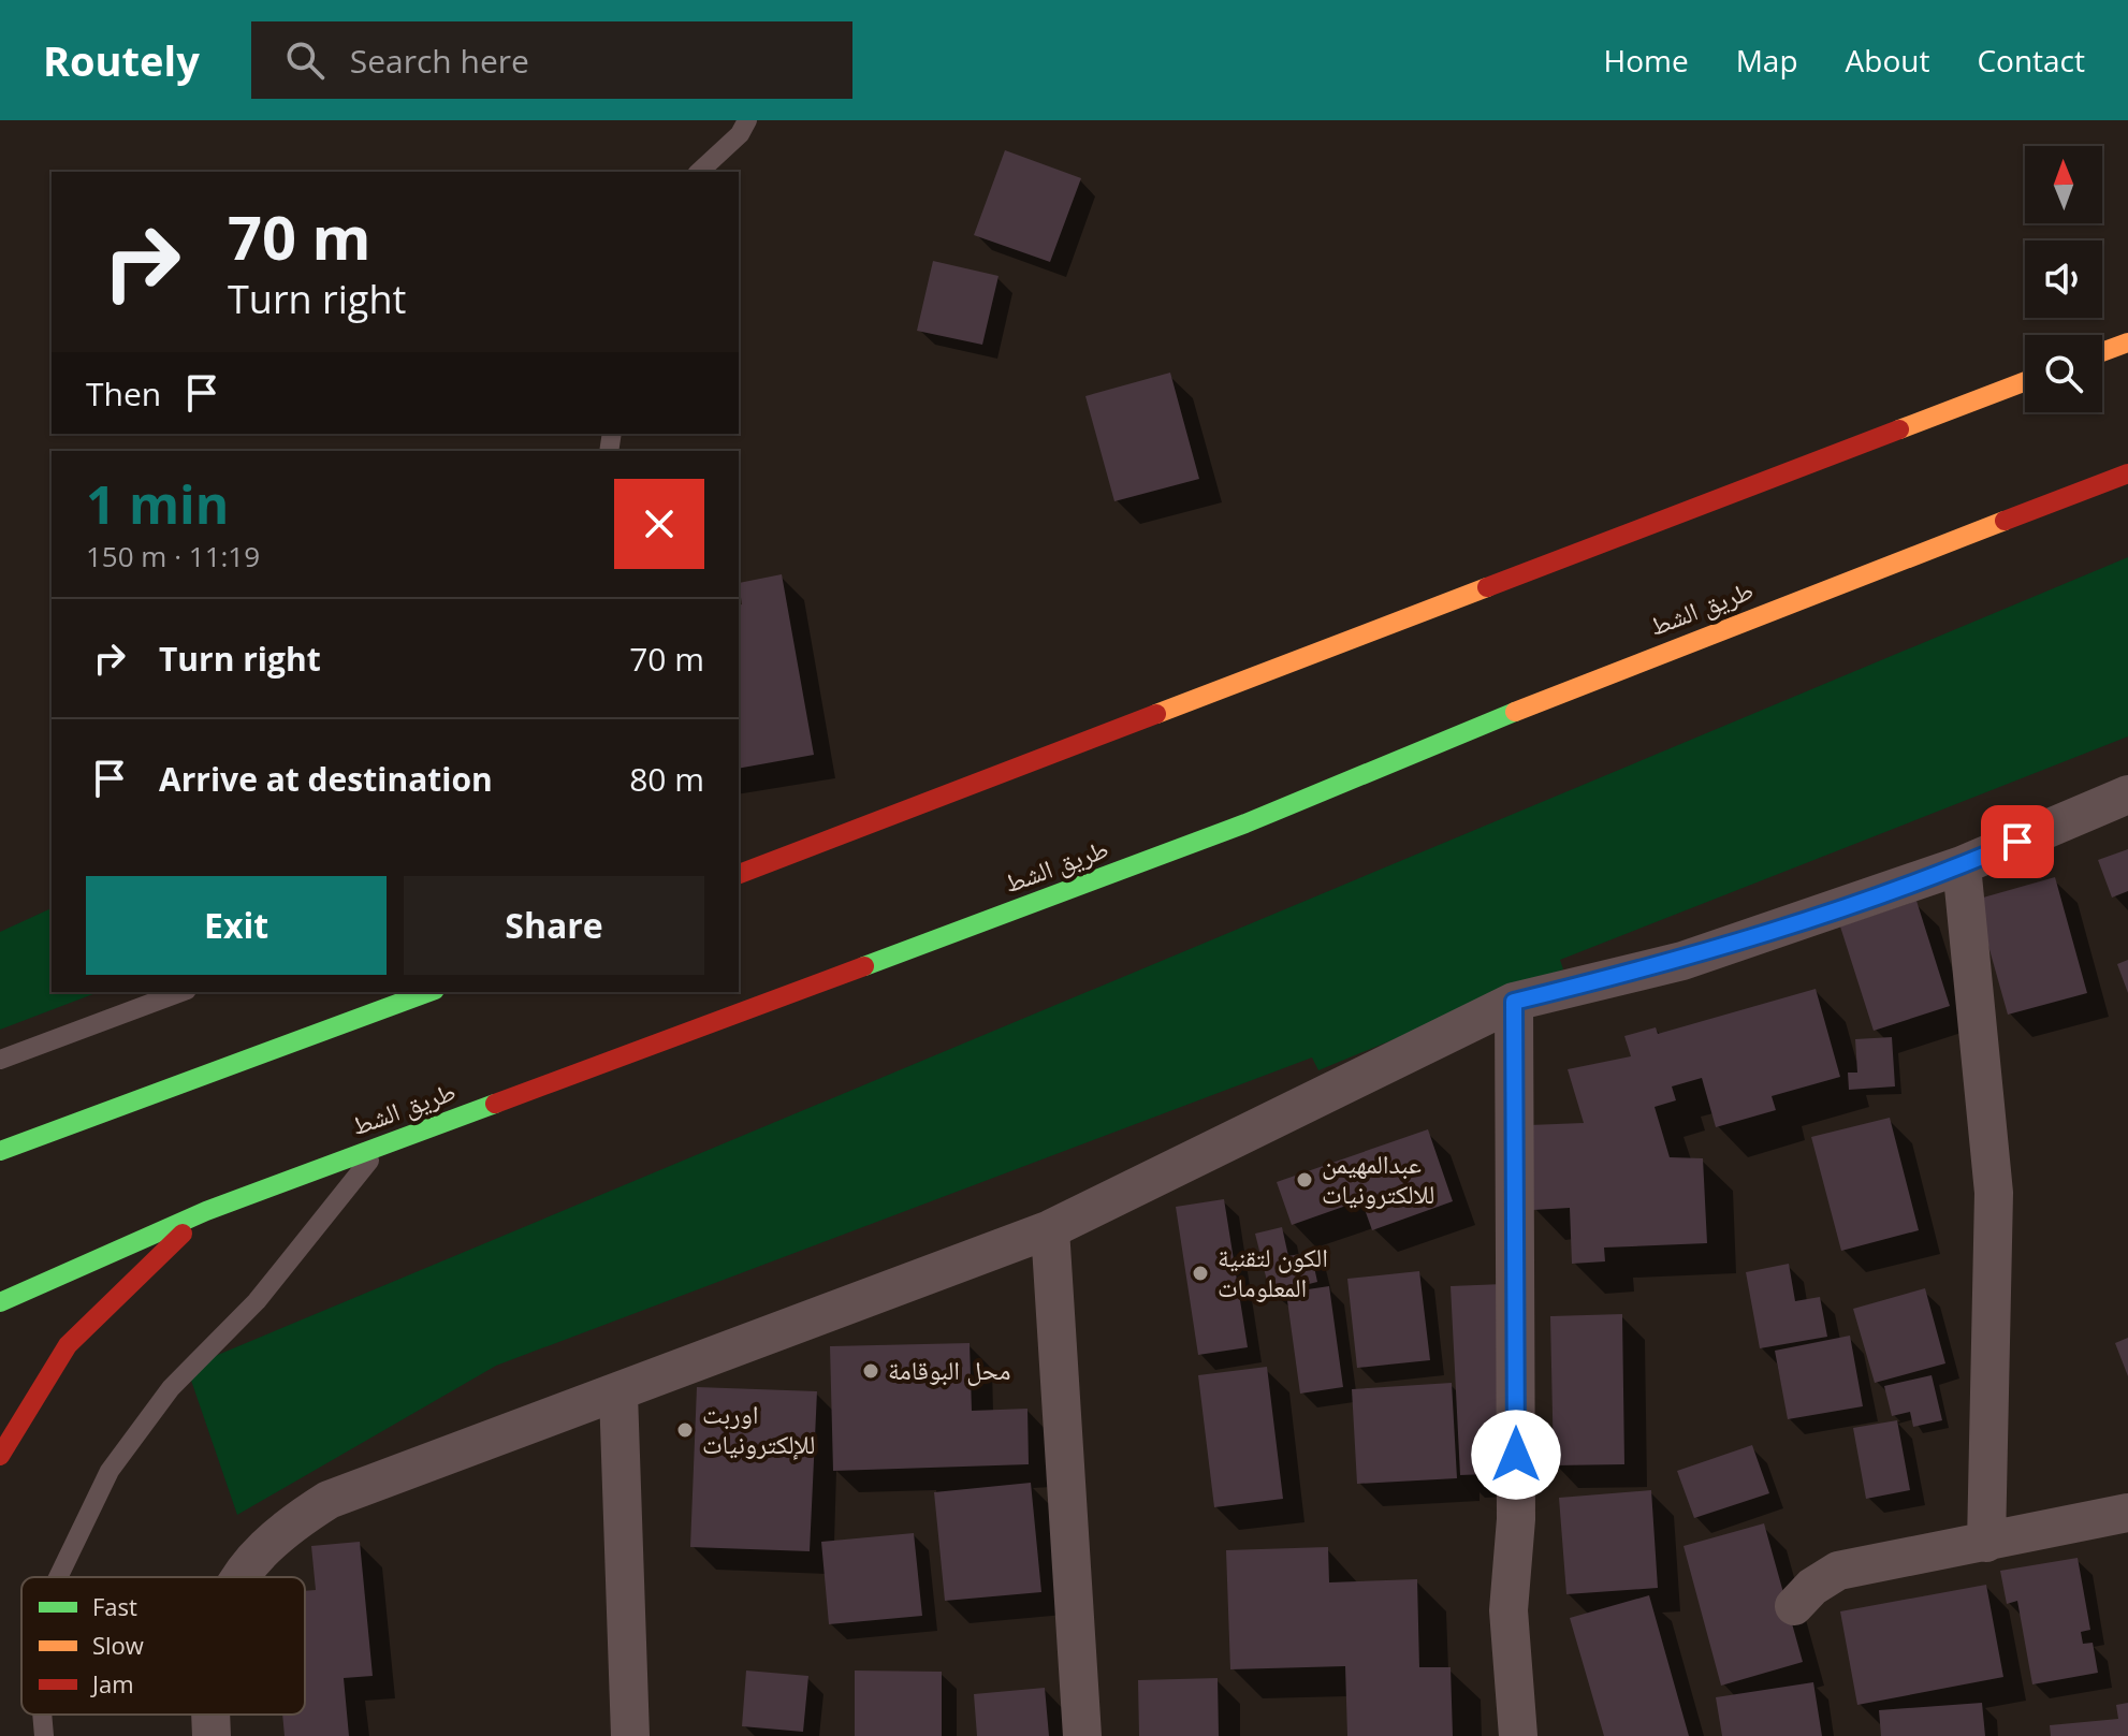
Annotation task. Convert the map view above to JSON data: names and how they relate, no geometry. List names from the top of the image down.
{
  "streets": {
    "highway": ["طريق الشط"]
  },
  "places": [
    "عبدالمهيمن للالكترونيات",
    "الكون لتقنية المعلومات",
    "محل البوقامة",
    "اوربت للإلكترونيات"
  ],
  "legend": ["Fast", "Slow", "Jam"],
  "north": "top",
  "page": {
    "header": "Routely",
    "search": "Search here",
    "nav": [
      "Home",
      "Map",
      "About",
      "Contact"
    ],
    "turn": ["70 m", "Turn right"],
    "then": "Then",
    "heading": ["1 min", "150 m · 11:19"],
    "list": [
      {
        "name": "Turn right",
        "value": "70 m"
      },
      {
        "name": "Arrive at destination",
        "value": "80 m"
      }
    ],
    "buttons": ["Exit", "Share"]
  }
}
